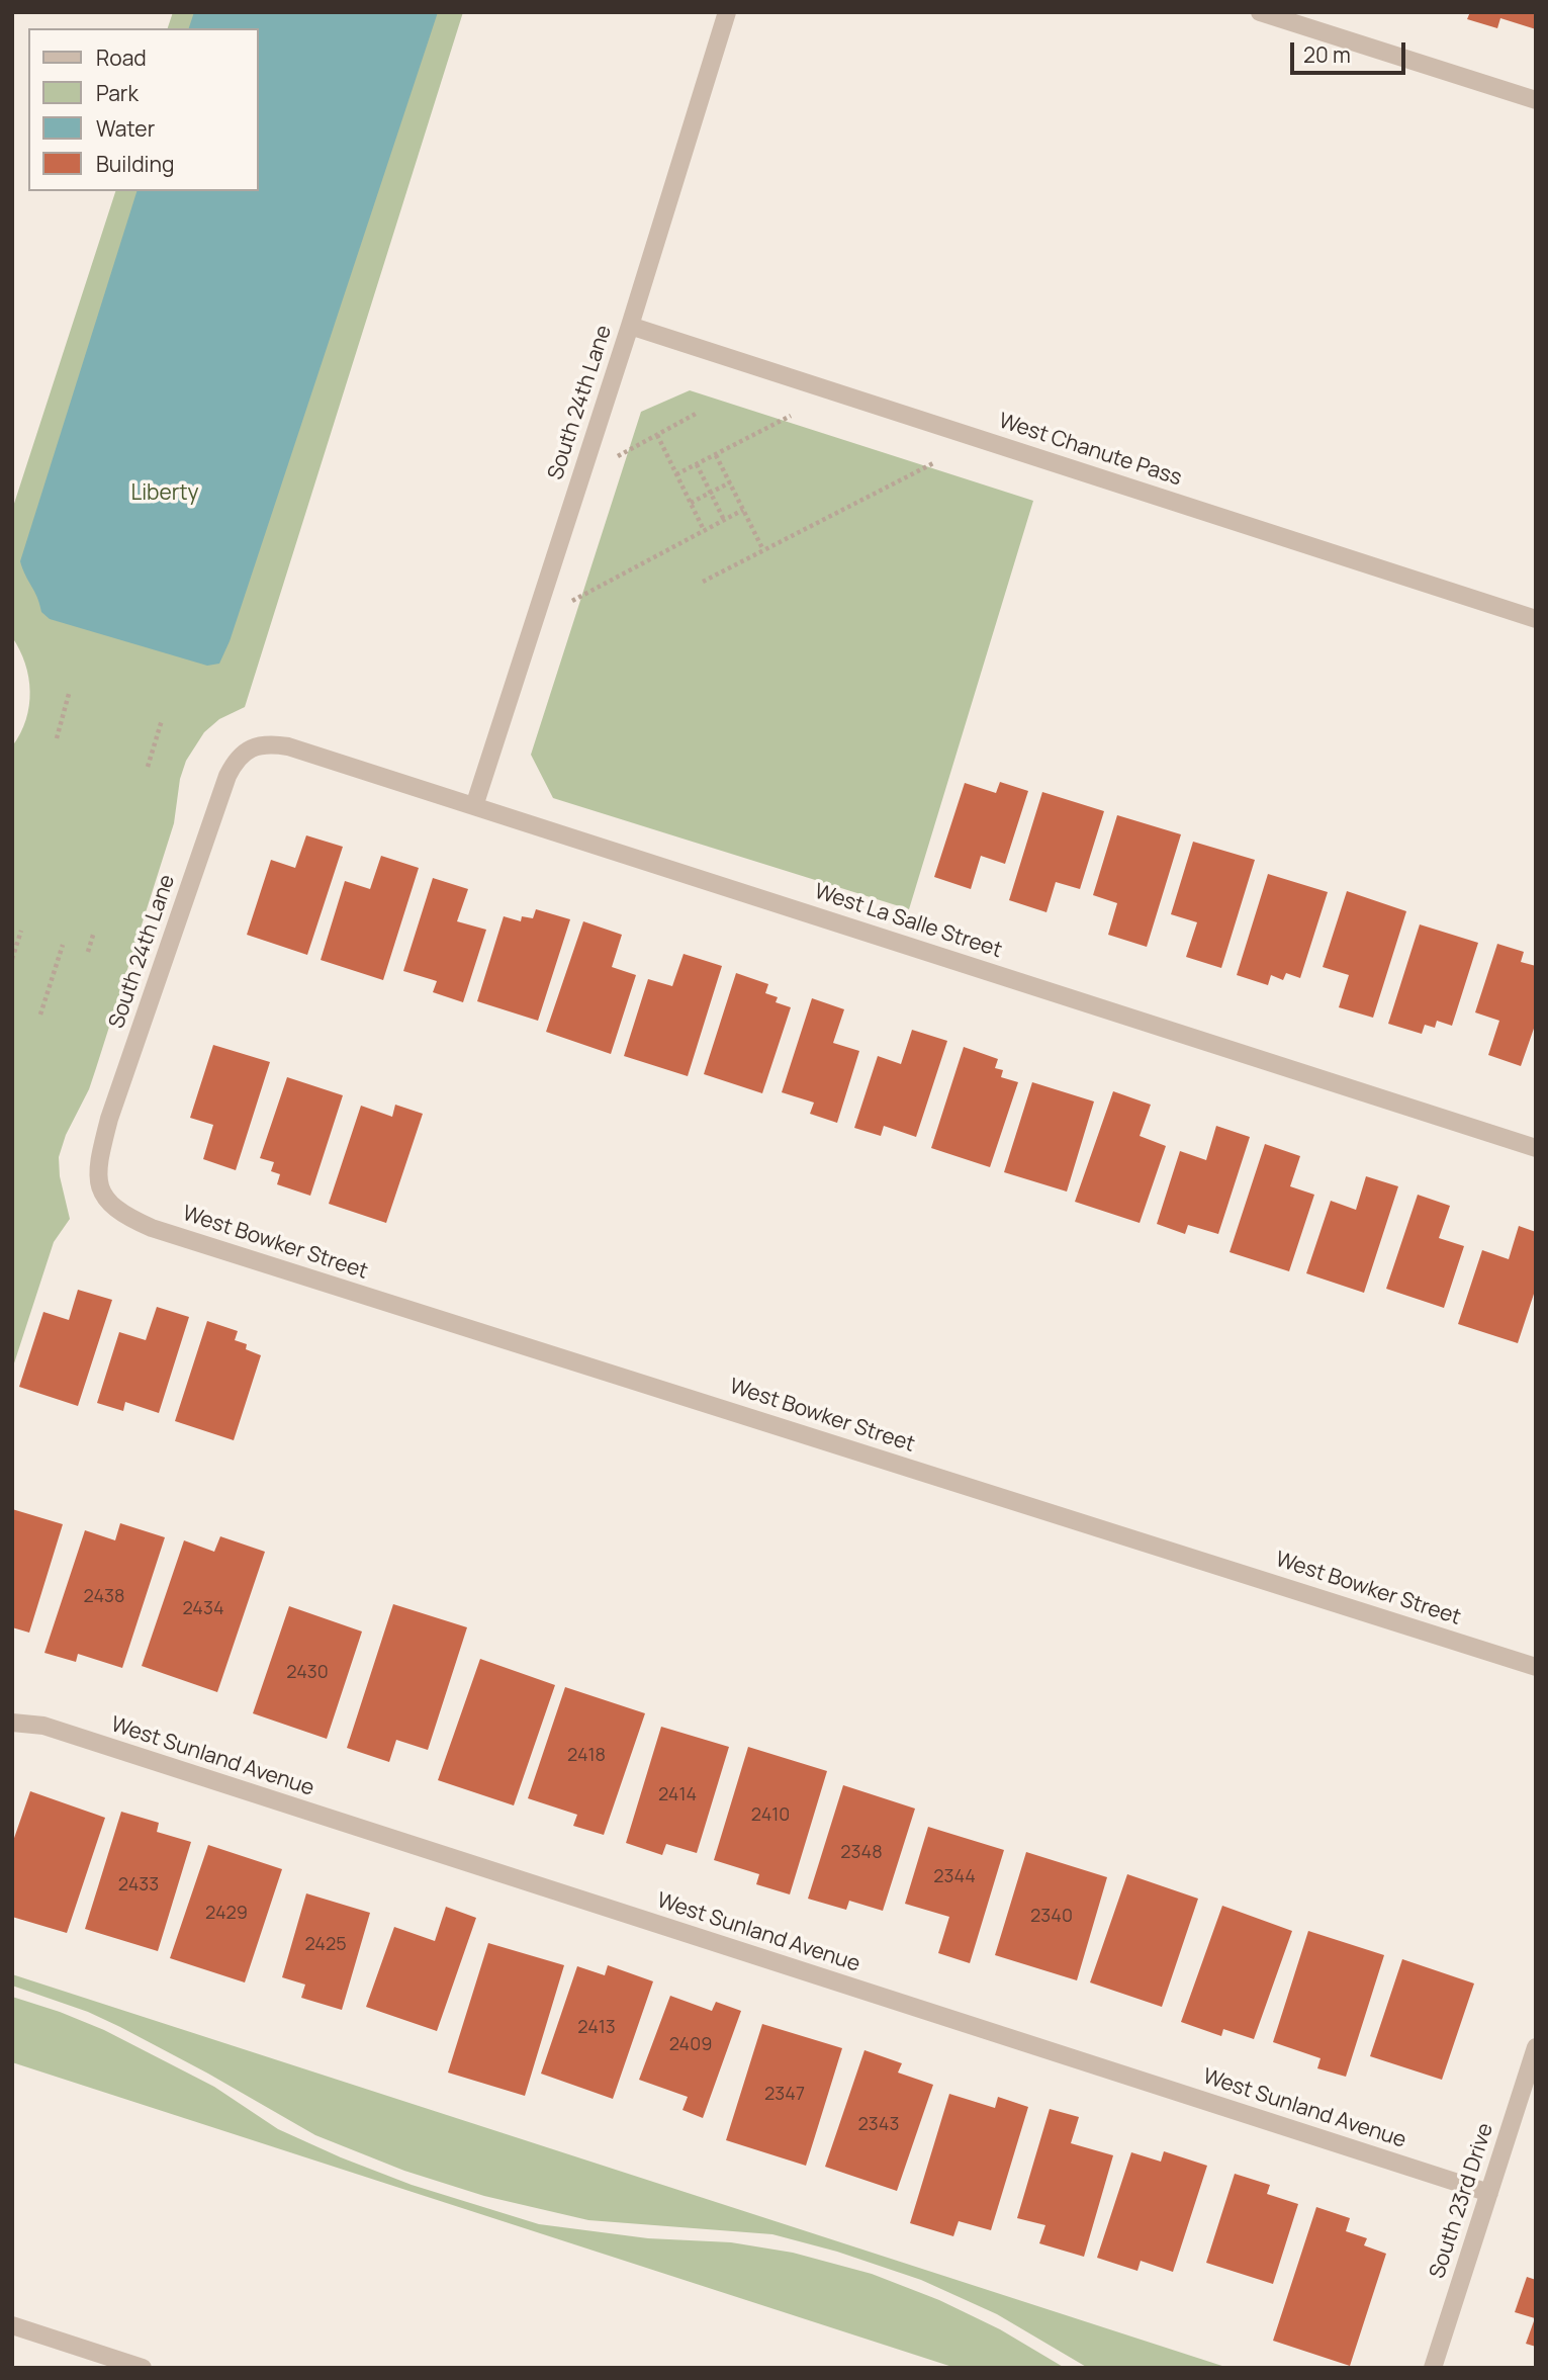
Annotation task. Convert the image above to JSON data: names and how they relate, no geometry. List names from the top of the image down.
{
  "streets": {
    "street": [
      "South 24th Lane",
      "West Chanute Pass",
      "West La Salle Street",
      "West Bowker Street",
      "West Sunland Avenue",
      "South 23rd Drive"
    ]
  },
  "crossings": [
    ["South 24th Lane", "West Chanute Pass"],
    ["South 24th Lane", "West La Salle Street"],
    ["South 24th Lane", "West Bowker Street"],
    ["West Sunland Avenue", "South 23rd Drive"]
  ],
  "parks": ["Liberty"],
  "house_numbers": [
    "2438",
    "2434",
    "2430",
    "2418",
    "2414",
    "2410",
    "2348",
    "2344",
    "2433",
    "2429",
    "2340",
    "2425",
    "2413",
    "2409",
    "2347",
    "2343"
  ],
  "legend": [
    "Road",
    "Park",
    "Water",
    "Building"
  ],
  "scale_bar": "20 m"
}
